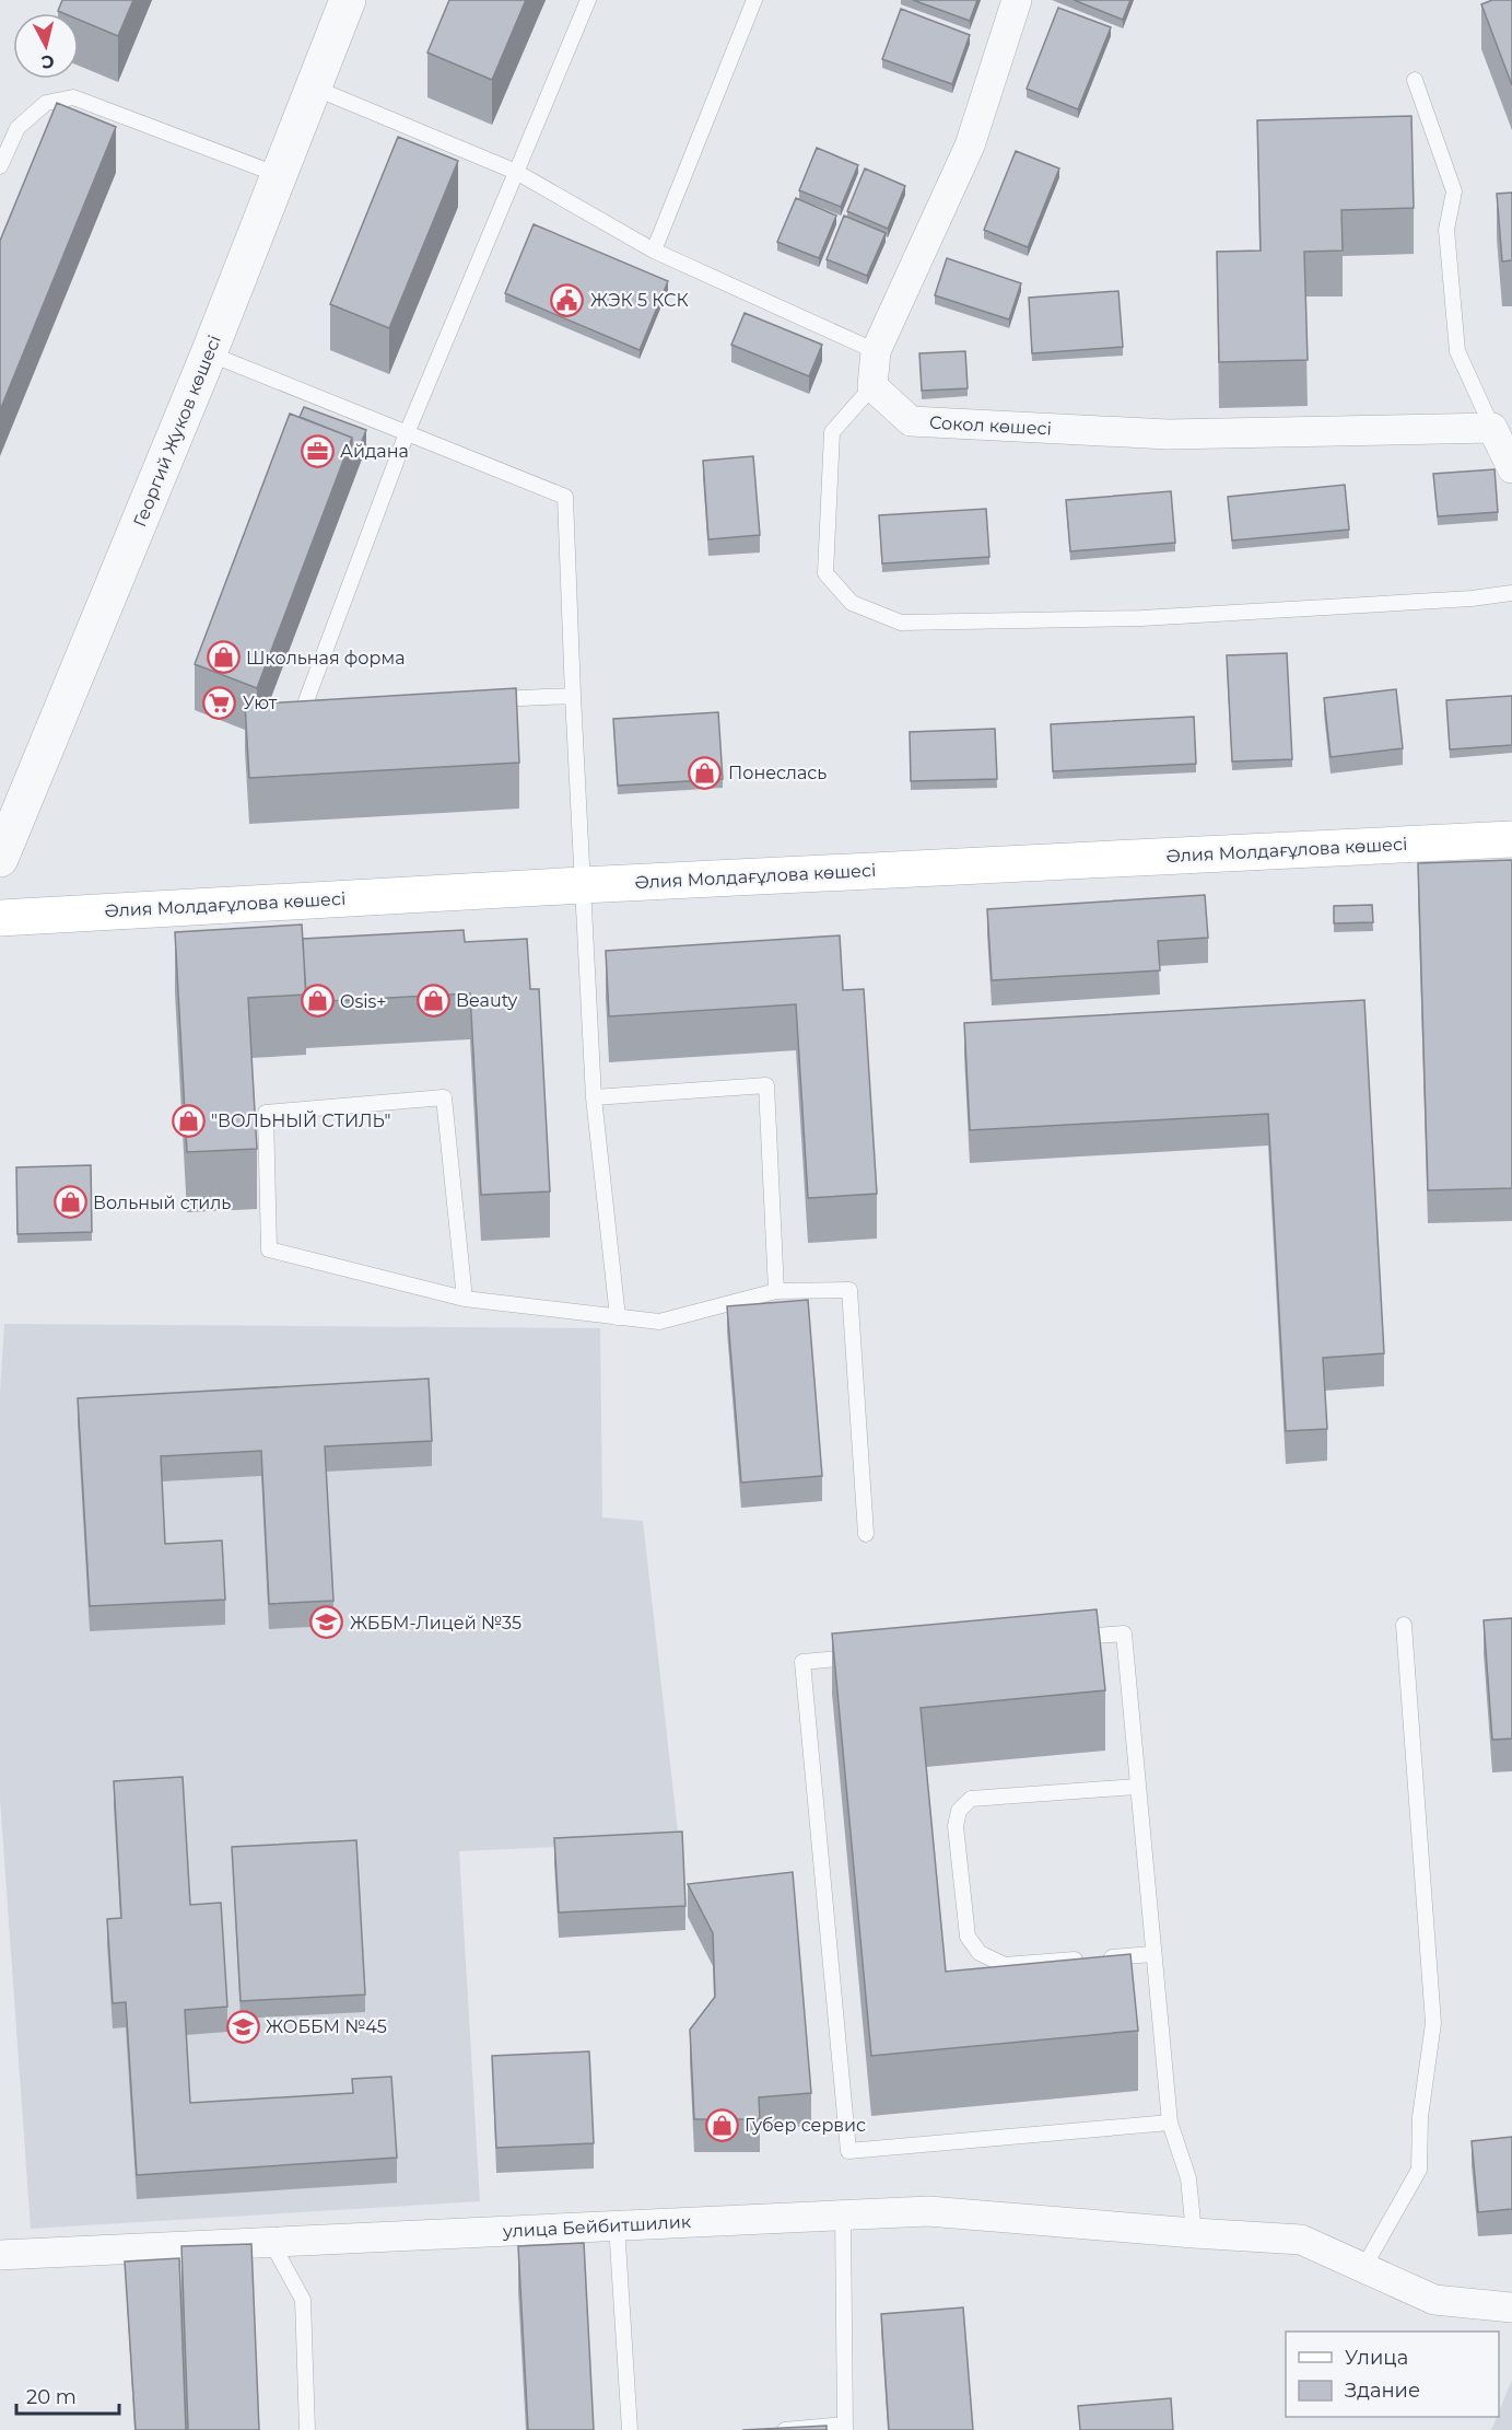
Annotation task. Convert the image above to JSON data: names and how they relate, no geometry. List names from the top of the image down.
{
  "streets": {
    "main road": ["Әлия Молдағұлова көшесі"],
    "street": ["Сокол көшесі", "Георгий Жуков көшесі", "улица Бейбитшилик"]
  },
  "places": {
    "public building": ["ЖЭК 5 КСК"],
    "office": ["Айдана"],
    "shop": [
      "Школьная форма",
      "Понеслась",
      "Beauty",
      "Osis+",
      "\"ВОЛЬНЫЙ СТИЛЬ\"",
      "Вольный стиль",
      "Губер сервис"
    ],
    "supermarket": ["Уют"],
    "school or university": ["ЖББМ-Лицей №35", "ЖОББМ №45"]
  },
  "legend": ["Улица", "Здание"],
  "scale_bar": "20 m",
  "north": "bottom"
}
